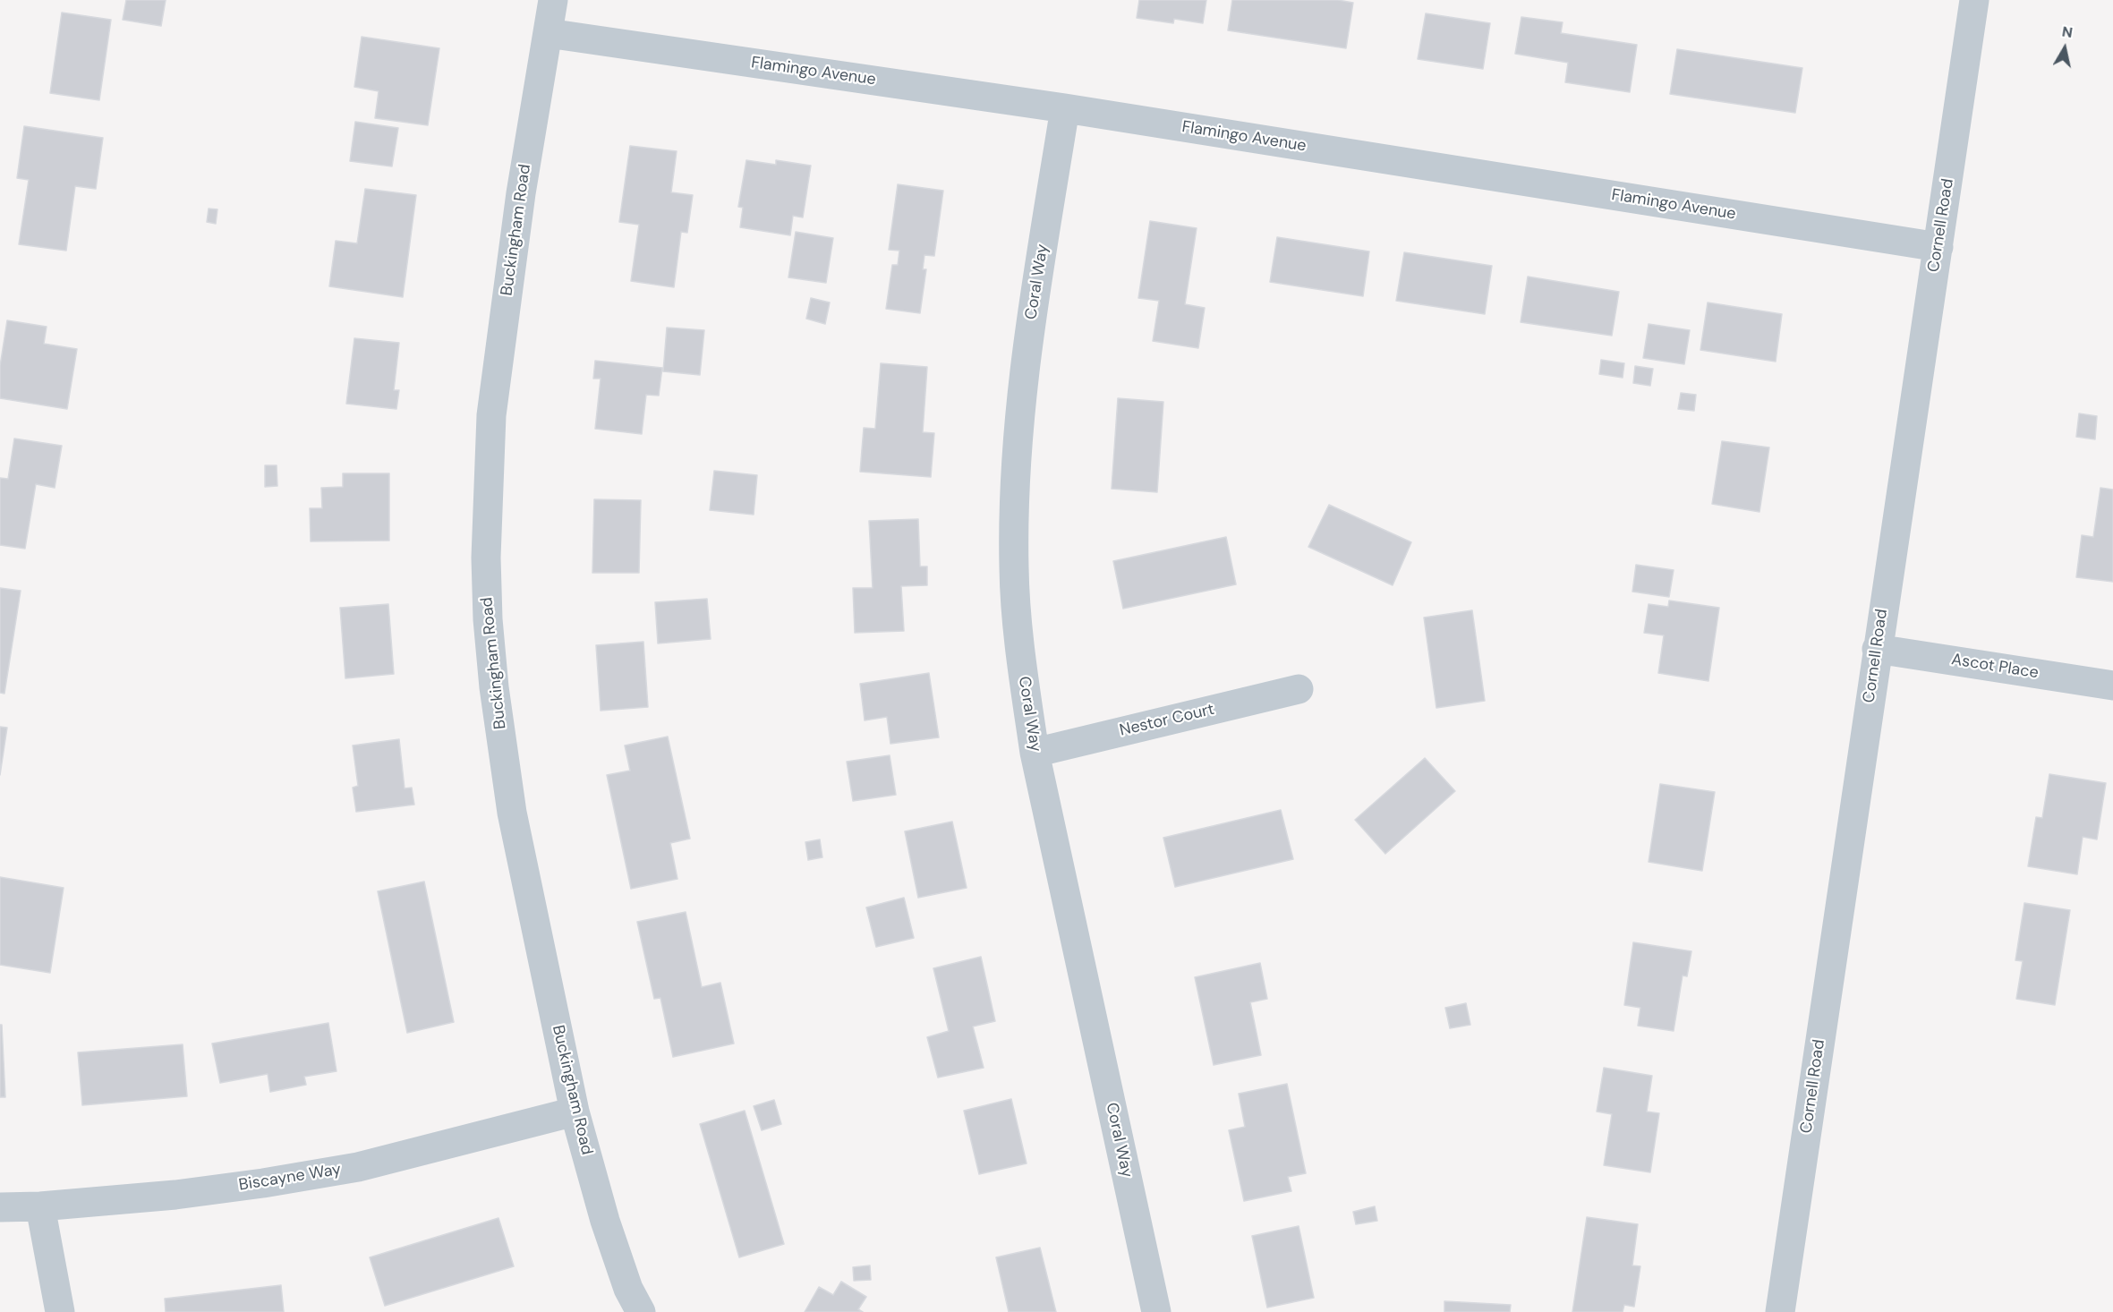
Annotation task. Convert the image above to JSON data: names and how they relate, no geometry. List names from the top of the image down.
{
  "streets": {
    "street": [
      "Flamingo Avenue",
      "Cornell Road",
      "Buckingham Road",
      "Coral Way",
      "Ascot Place",
      "Nestor Court",
      "Biscayne Way"
    ]
  },
  "crossings": [
    ["Flamingo Avenue", "Cornell Road"],
    ["Flamingo Avenue", "Buckingham Road"],
    ["Flamingo Avenue", "Coral Way"],
    ["Cornell Road", "Ascot Place"],
    ["Buckingham Road", "Biscayne Way"],
    ["Coral Way", "Nestor Court"]
  ],
  "north": "top"
}
